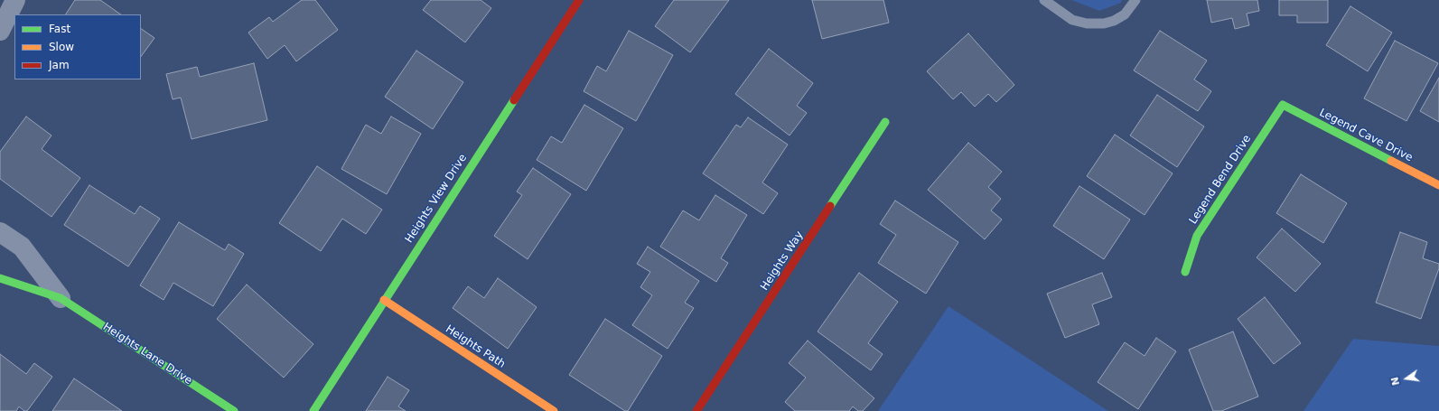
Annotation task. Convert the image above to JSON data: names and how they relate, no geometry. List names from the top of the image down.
{
  "streets": {
    "street": [
      "Legend Cave Drive",
      "Legend Bend Drive",
      "Heights View Drive",
      "Heights Way",
      "Heights Path",
      "Heights Lane Drive"
    ]
  },
  "crossings": [
    ["Legend Cave Drive", "Legend Bend Drive"],
    ["Heights View Drive", "Heights Path"]
  ],
  "legend": ["Fast", "Slow", "Jam"],
  "north": "left"
}
